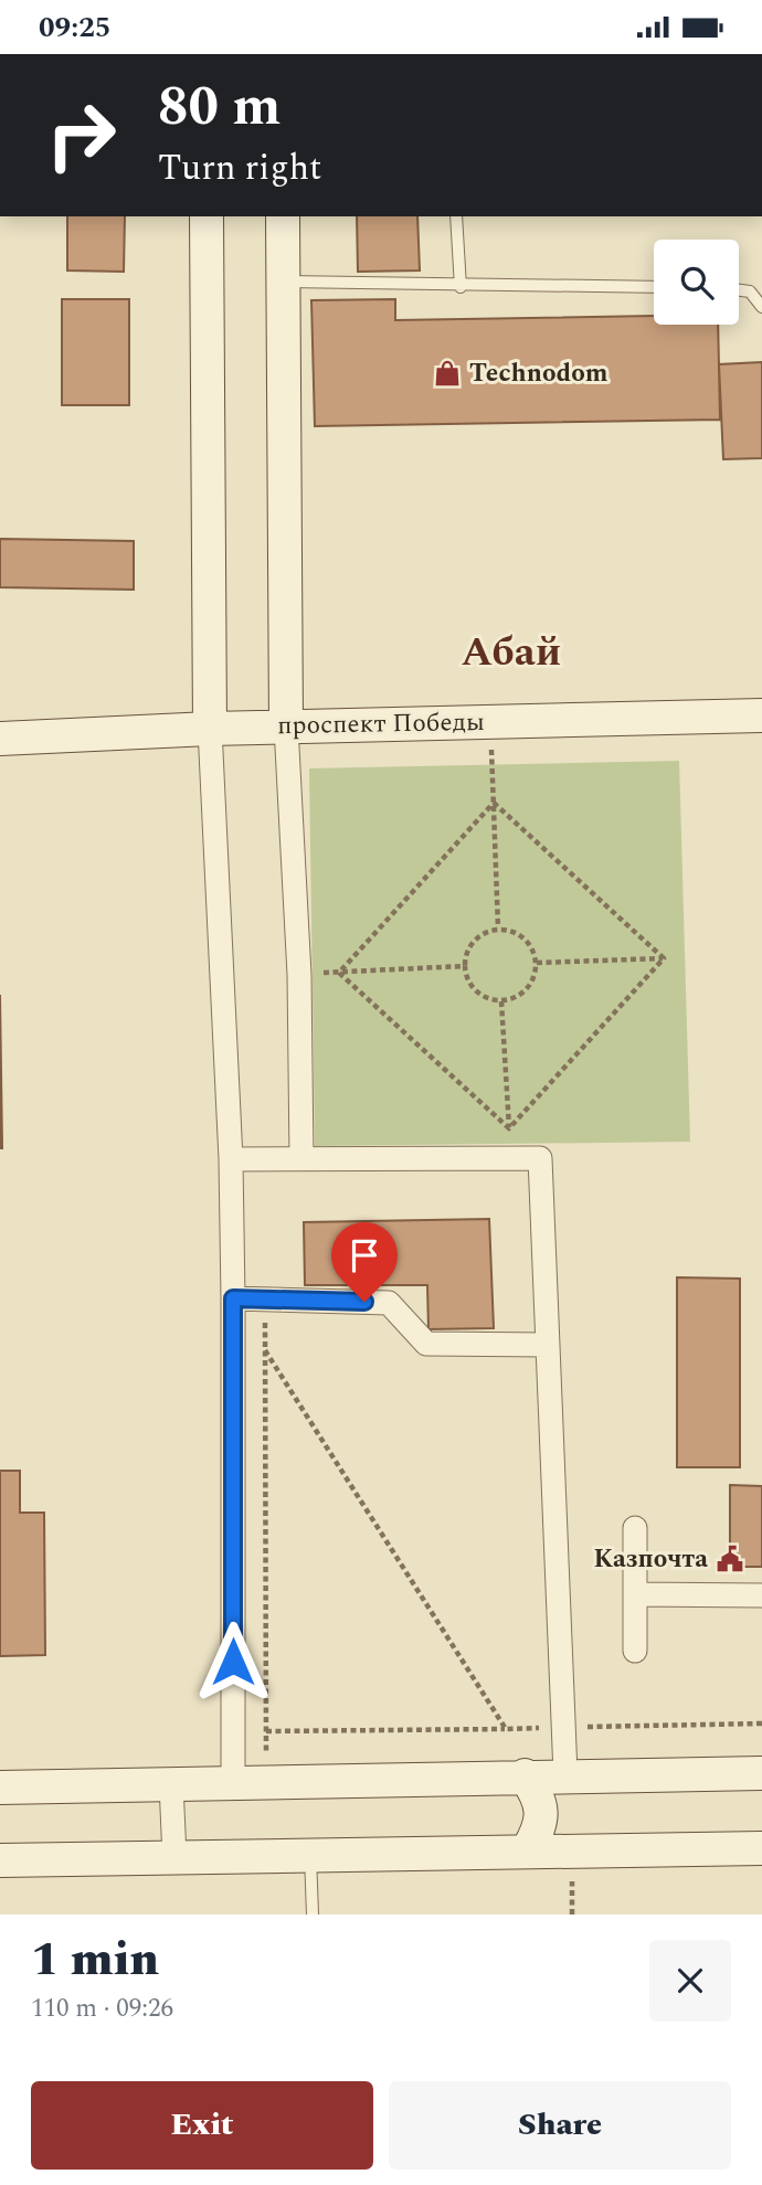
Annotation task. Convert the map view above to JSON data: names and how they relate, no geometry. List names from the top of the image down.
{
  "streets": {
    "street": ["проспект Победы"]
  },
  "districts": ["Абай"],
  "places": {
    "shop": ["Technodom"],
    "public building": ["Казпочта"]
  },
  "page": {
    "status": "09:25",
    "turn": ["80 m", "Turn right"],
    "heading": ["1 min", "110 m · 09:26"],
    "buttons": ["Exit", "Share"]
  }
}
